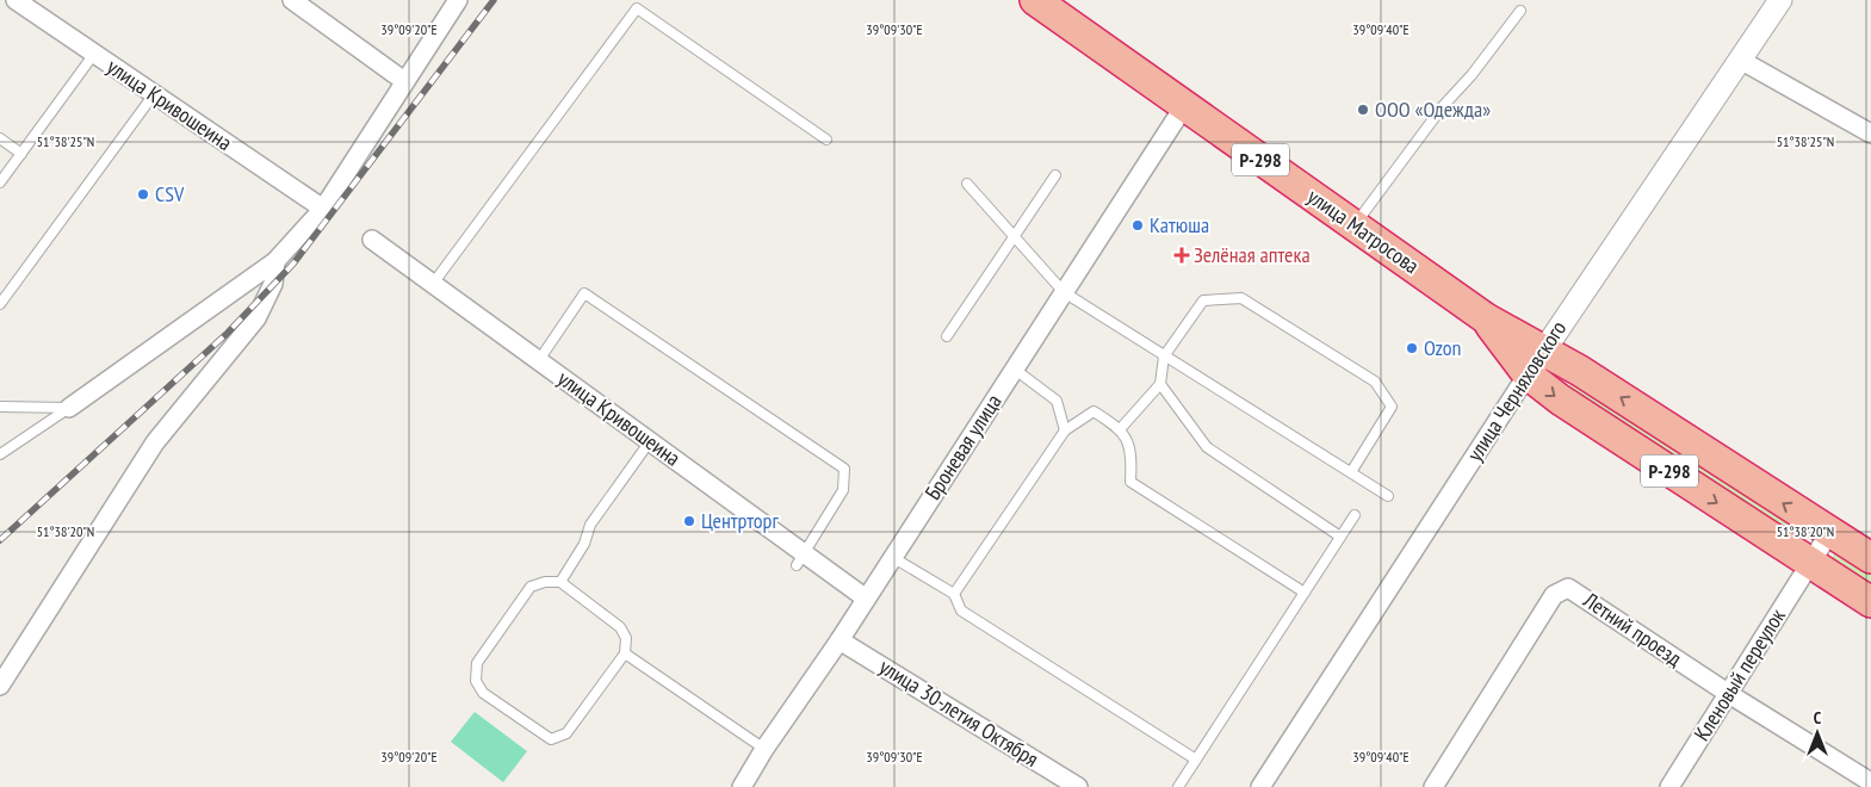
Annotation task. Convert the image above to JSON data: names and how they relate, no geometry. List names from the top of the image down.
{
  "streets": {
    "highway": ["Р-298", "улица Матросова"],
    "street": [
      "улица Кривошеина",
      "улица Черняховского",
      "Броневая улица",
      "Летний проезд",
      "Кленовый переулок",
      "улица 30-летия Октября"
    ]
  },
  "crossings": [
    ["улица Кривошеина", "Броневая улица"],
    ["улица Матросова", "улица Черняховского"],
    ["улица Матросова", "Броневая улица"],
    ["улица Матросова", "Кленовый переулок"],
    ["Броневая улица", "улица 30-летия Октября"],
    ["Летний проезд", "Кленовый переулок"]
  ],
  "places": {
    "other": [
      "ООО «Одежда»",
      "CSV",
      "Катюша",
      "Ozon",
      "Центрторг"
    ],
    "health": ["Зелёная аптека"]
  },
  "north": "top",
  "coordinates": [
    "39°09'20\"E",
    "39°09'30\"E",
    "39°09'40\"E",
    "51°38'25\"N",
    "51°38'20\"N"
  ]
}
